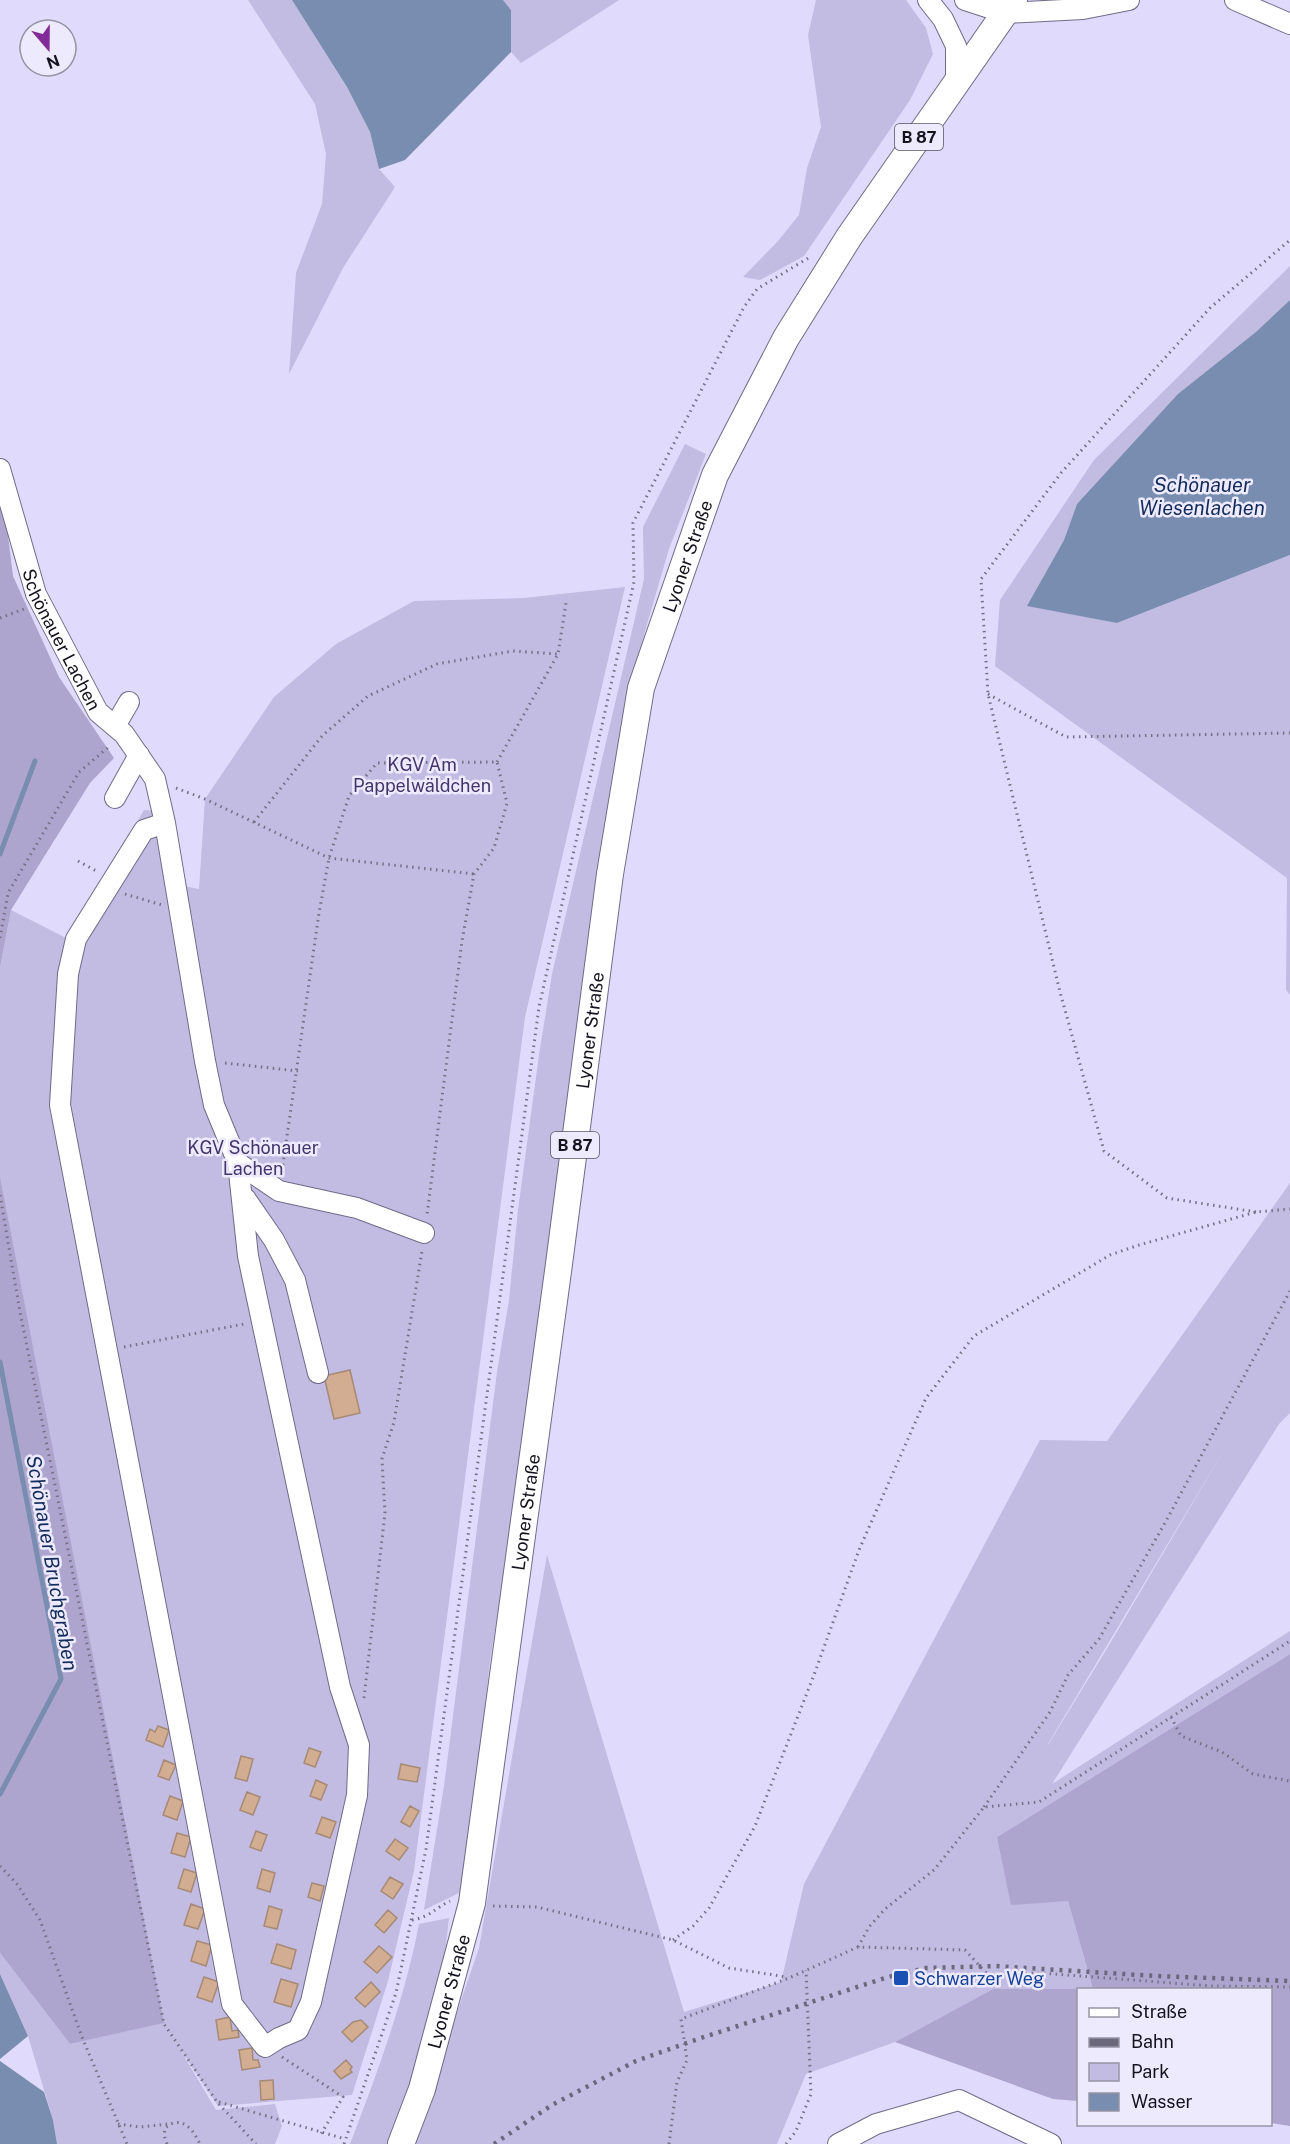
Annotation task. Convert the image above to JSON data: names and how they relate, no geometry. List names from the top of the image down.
{
  "streets": {
    "main road": ["B 87", "Lyoner Straße"],
    "street": ["Schönauer Lachen"]
  },
  "water": ["Schönauer Wiesenlachen", "Schönauer Bruchgraben"],
  "parks": ["KGV Am Pappelwäldchen", "KGV Schönauer Lachen"],
  "places": {
    "transit": ["Schwarzer Weg"]
  },
  "legend": [
    "Straße",
    "Bahn",
    "Park",
    "Wasser"
  ],
  "north": "bottom"
}
